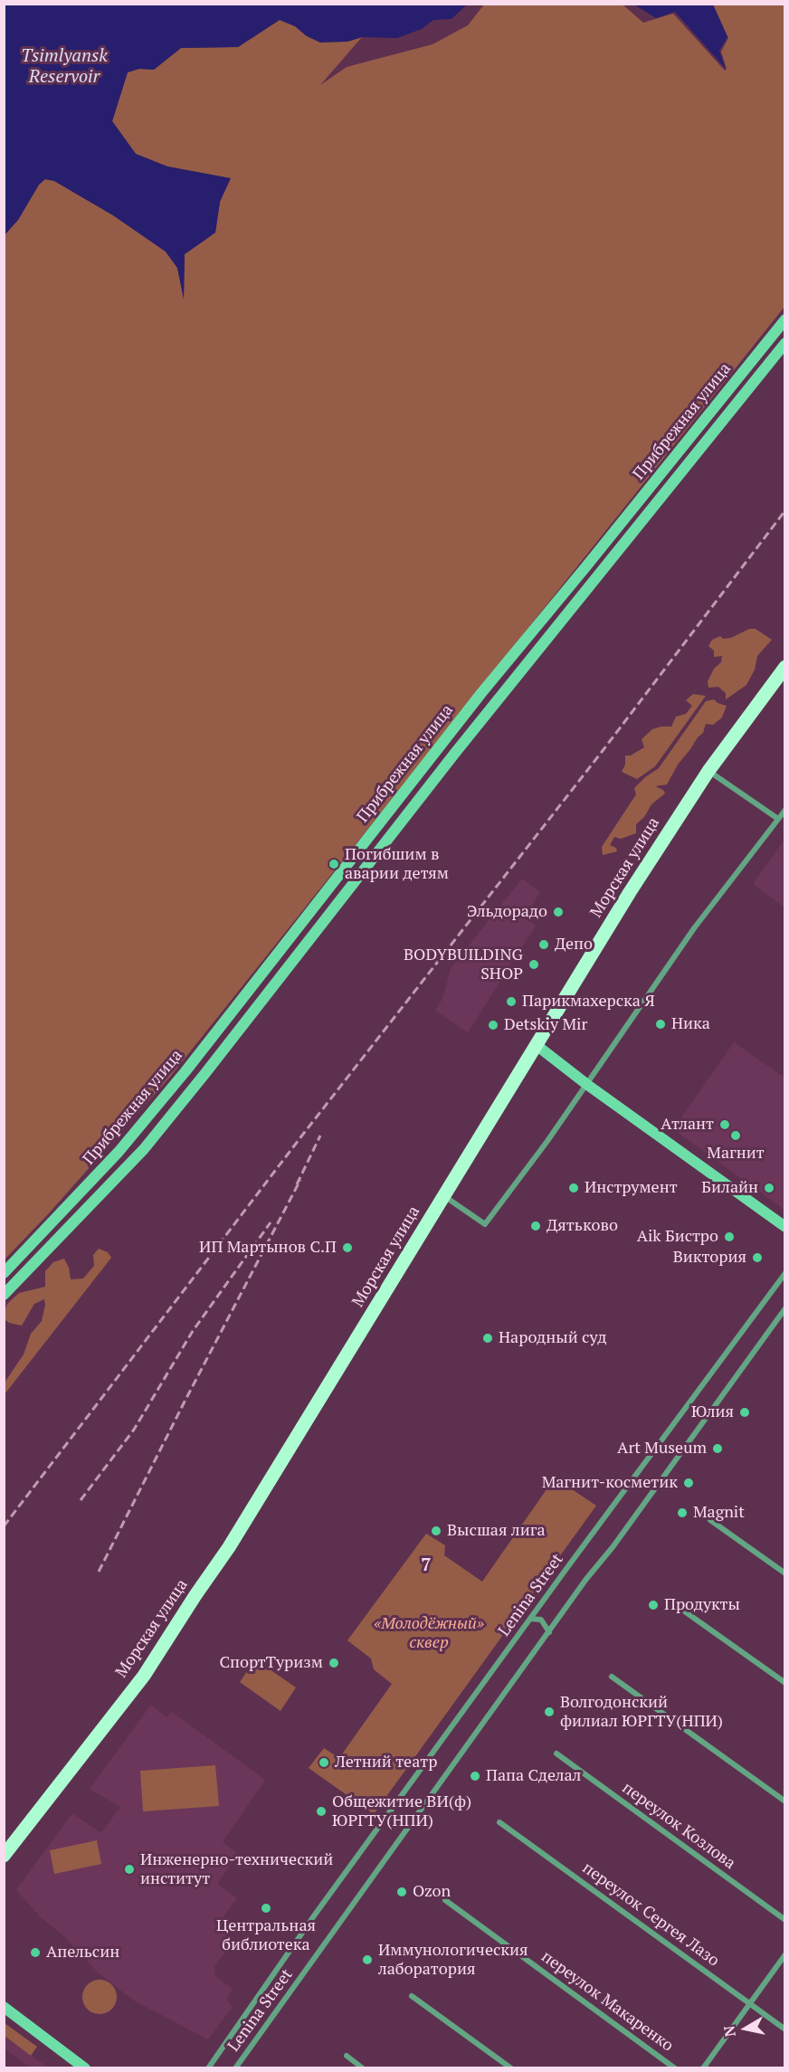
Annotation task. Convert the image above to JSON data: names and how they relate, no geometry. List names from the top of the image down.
{
  "streets": {
    "main road": ["Прибрежная улица", "Морская улица"],
    "street": [
      "Lenina Street",
      "переулок Козлова",
      "переулок Сергея Лазо",
      "переулок Макаренко"
    ]
  },
  "districts": ["7"],
  "water": ["Tsimlyansk Reservoir"],
  "parks": ["«Молодёжный» сквер"],
  "places": [
    "Погибшим в аварии детям",
    "Эльдорадо",
    "Депо",
    "BODYBUILDING SHOP",
    "Парикмахерска Я",
    "Ника",
    "Detskiy Mir",
    "Атлант",
    "Магнит",
    "Инструмент",
    "Билайн",
    "Дятьково",
    "Aik Бистро",
    "ИП Мартынов С.П",
    "Виктория",
    "Народный суд",
    "Юлия",
    "Art Museum",
    "Магнит-косметик",
    "Magnit",
    "Высшая лига",
    "Продукты",
    "СпортТуризм",
    "Волгодонский филиал ЮРГТУ(НПИ)",
    "Летний театр",
    "Папа Сделал",
    "Общежитие ВИ(ф) ЮРГТУ(НПИ)",
    "Инженерно-технический институт",
    "Ozon",
    "Центральная библиотека",
    "Апельсин",
    "Иммунологическия лаборатория"
  ],
  "north": "left"
}
